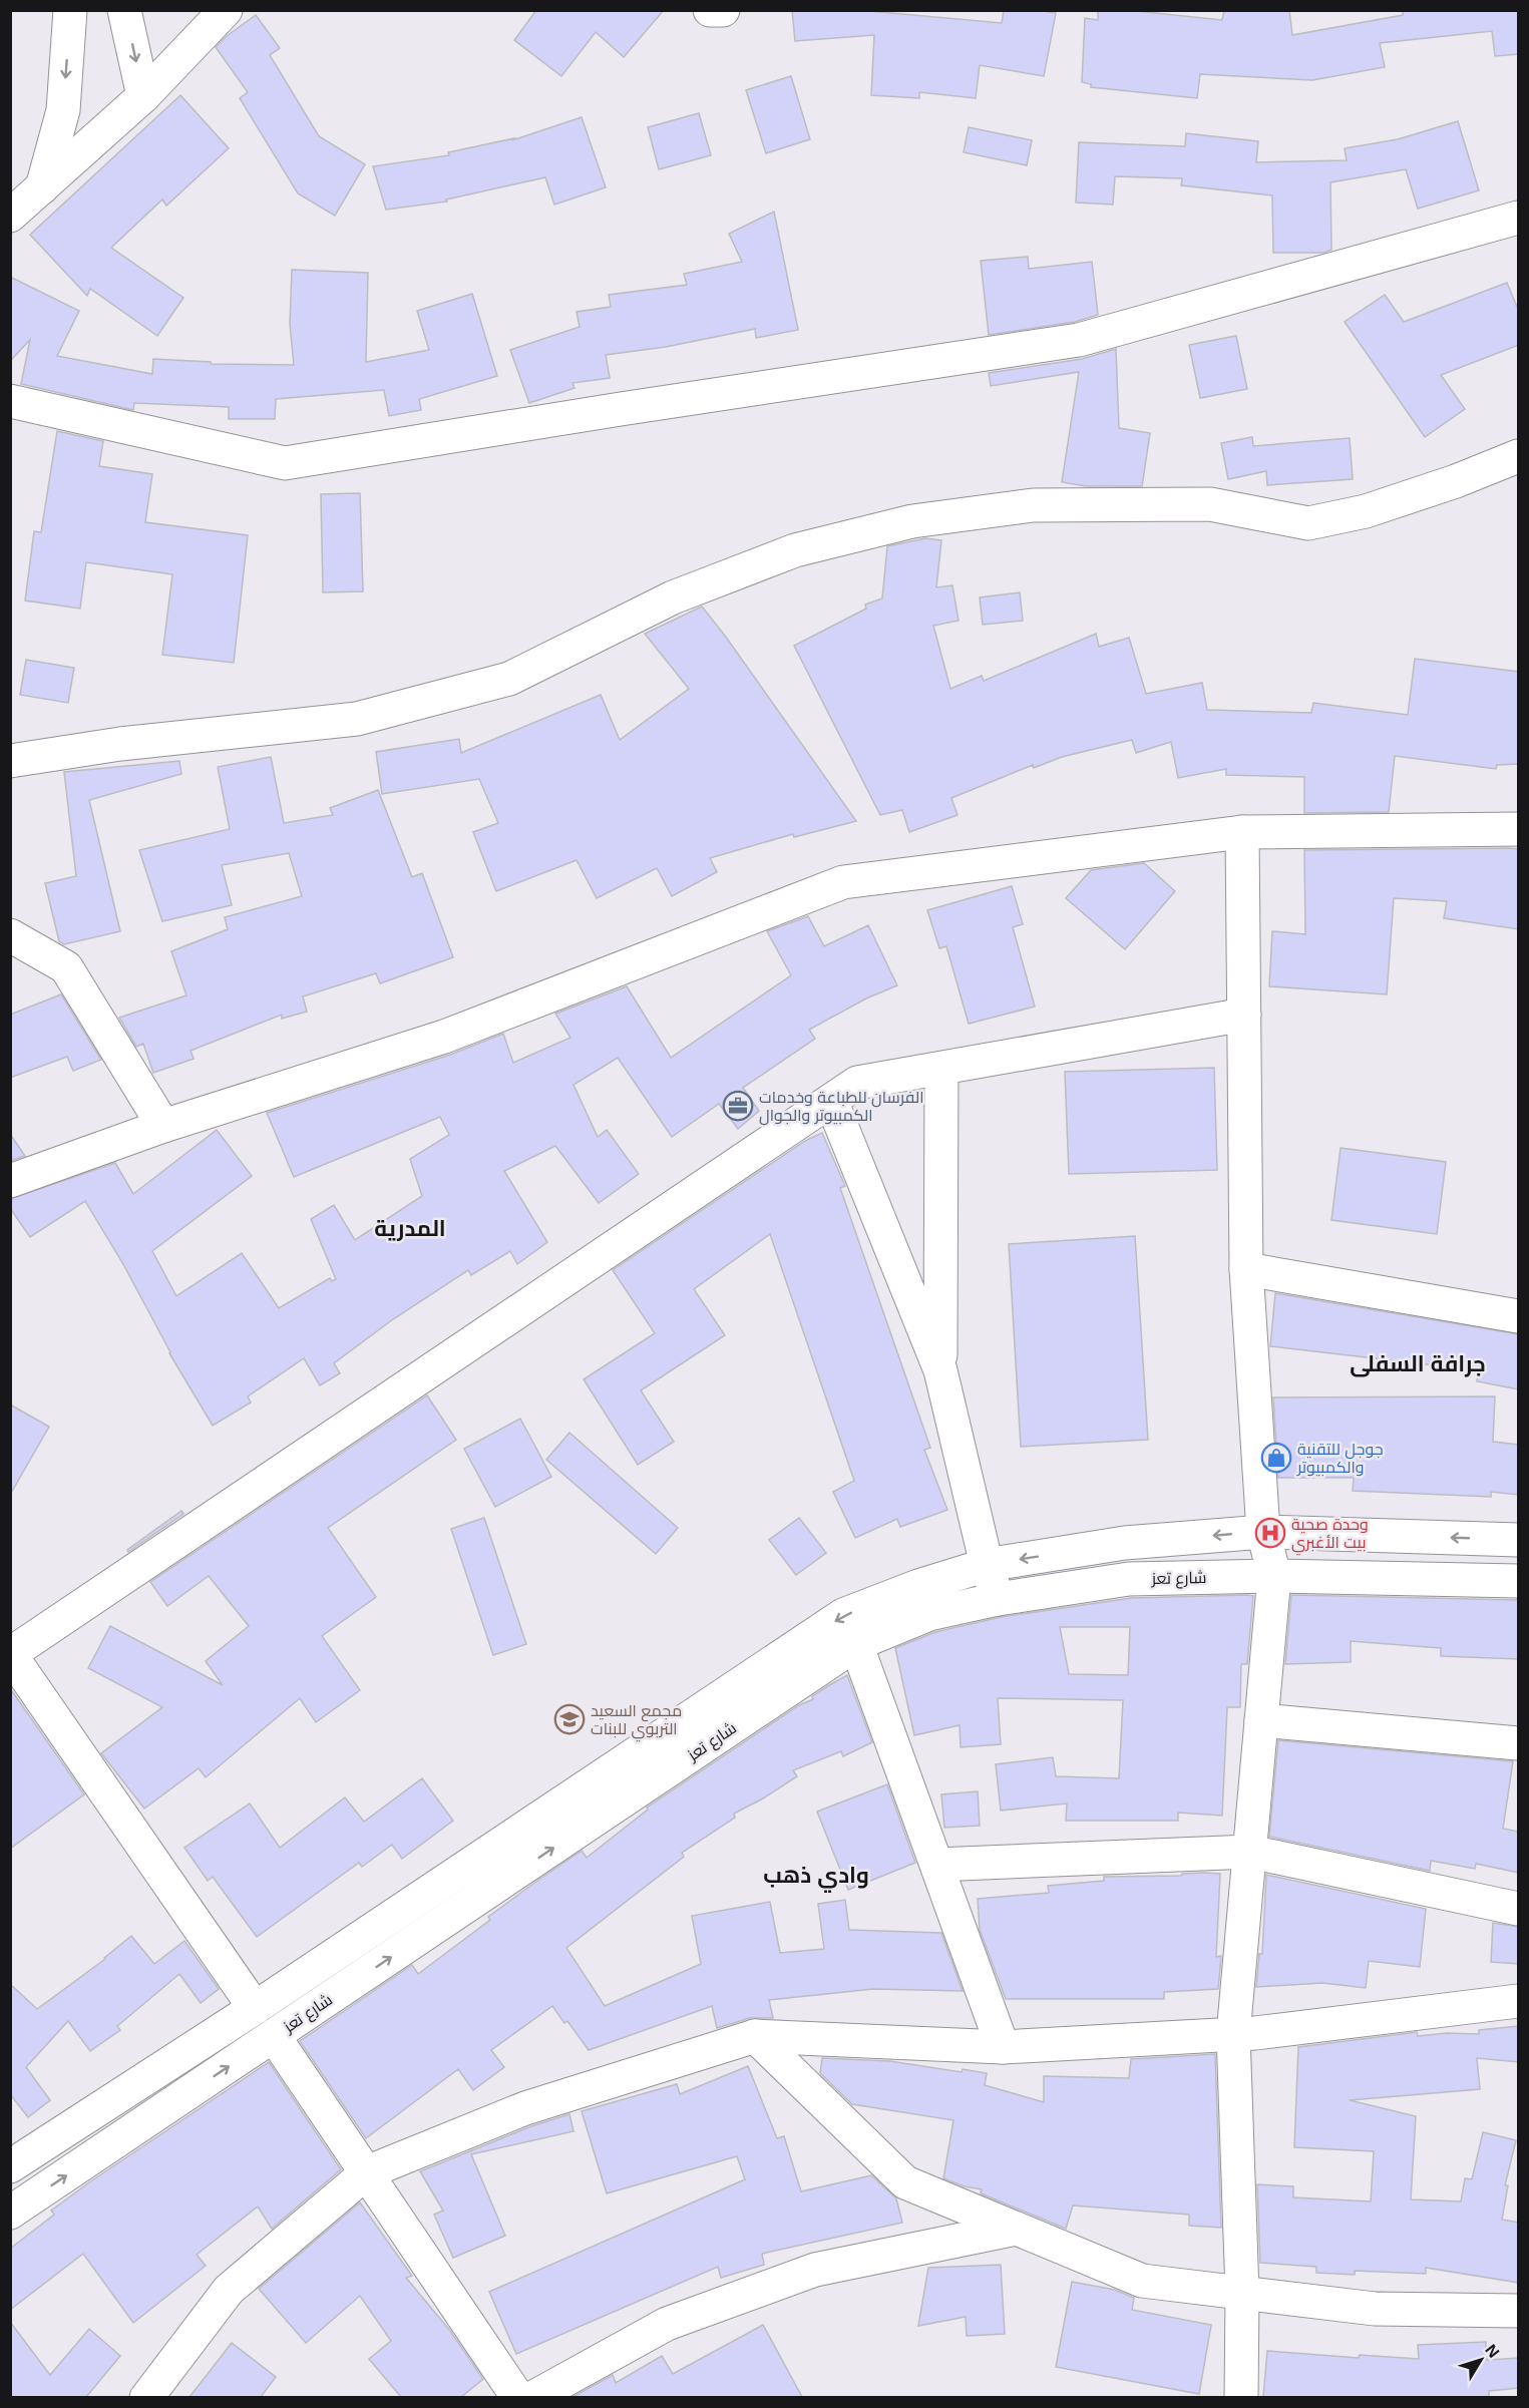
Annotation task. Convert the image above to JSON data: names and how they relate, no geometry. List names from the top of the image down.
{
  "streets": {
    "street": ["شارع تعز"]
  },
  "districts": ["المدرية", "جرافة السفلى", "وادي ذهب"],
  "places": {
    "office": ["الفرسان للطباعة وخدمات الكمبيوتر والجوال"],
    "shop": ["جوجل للتقنية والكمبيوتر"],
    "hospital": ["وحدة صحية بيت الأغبري"],
    "school or university": ["مجمع السعيد التربوي للبنات"]
  },
  "north": "top right"
}
